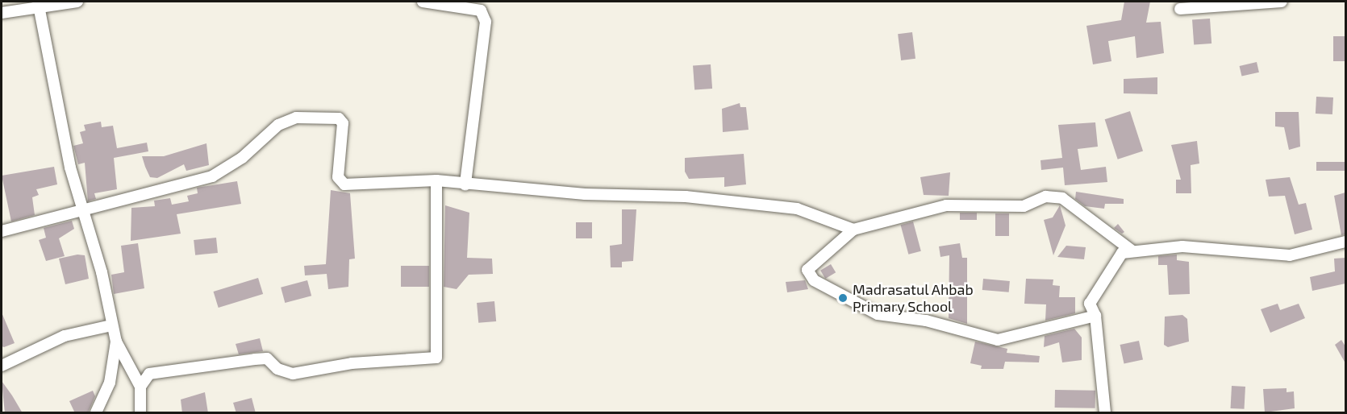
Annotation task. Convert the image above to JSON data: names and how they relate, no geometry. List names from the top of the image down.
{
  "places": ["Madrasatul Ahbab Primary School"]
}
